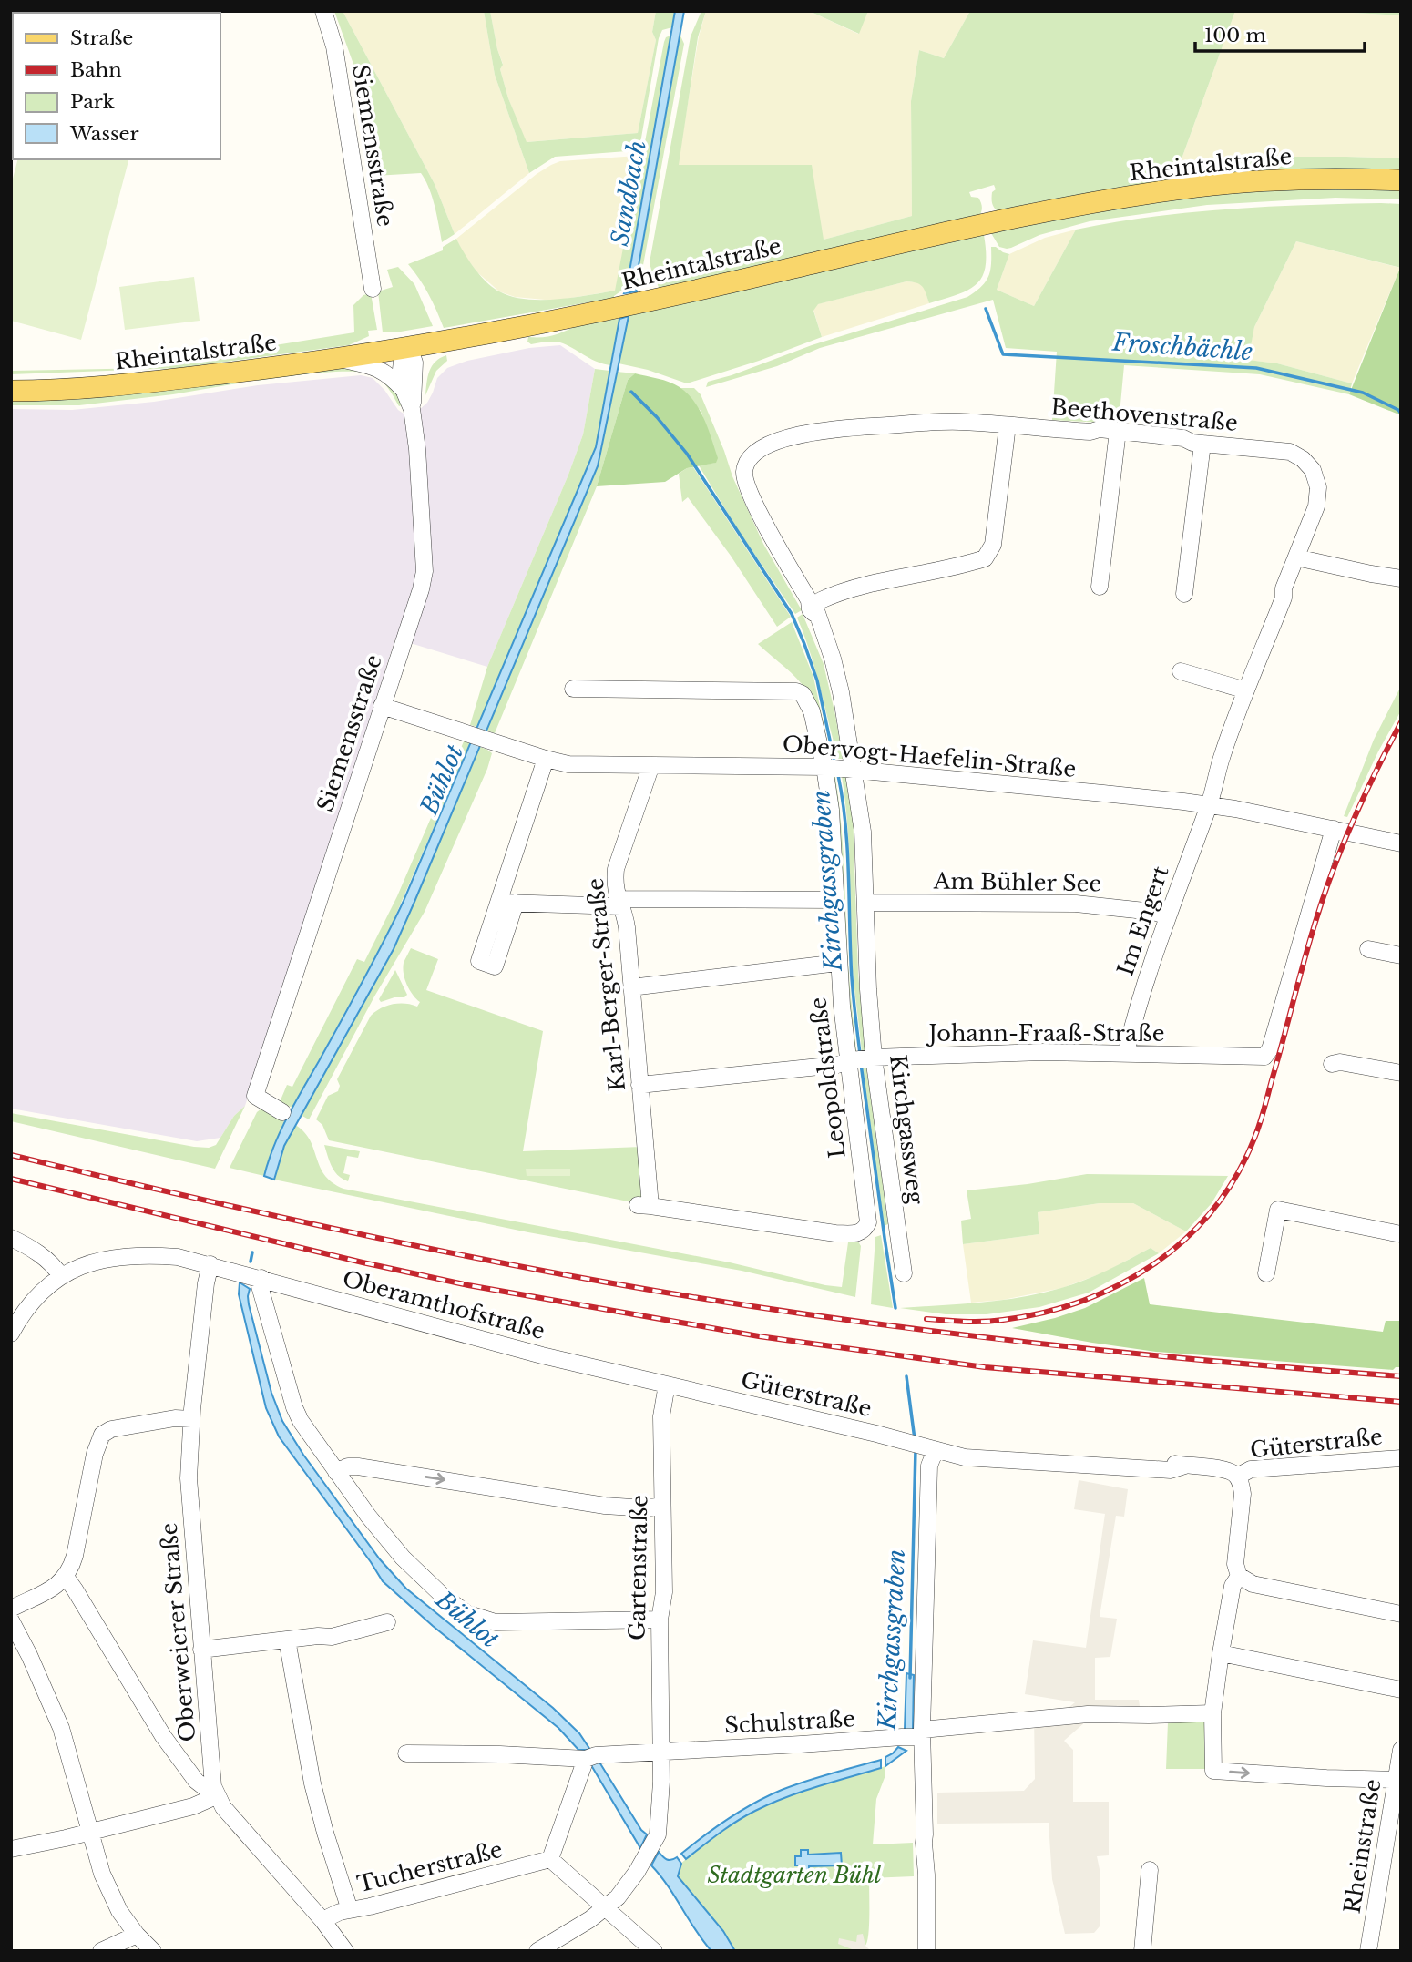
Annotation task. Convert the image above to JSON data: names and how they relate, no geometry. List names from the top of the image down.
{
  "streets": {
    "main road": ["Rheintalstraße"],
    "street": [
      "Siemensstraße",
      "Beethovenstraße",
      "Obervogt-Haefelin-Straße",
      "Am Bühler See",
      "Im Engert",
      "Karl-Berger-Straße",
      "Johann-Fraaß-Straße",
      "Leopoldstraße",
      "Kirchgassweg",
      "Oberamthofstraße",
      "Güterstraße",
      "Gartenstraße",
      "Oberweierer Straße",
      "Schulstraße",
      "Rheinstraße",
      "Tucherstraße"
    ]
  },
  "crossings": [
    ["Siemensstraße", "Rheintalstraße"],
    ["Siemensstraße", "Obervogt-Haefelin-Straße"],
    ["Beethovenstraße", "Obervogt-Haefelin-Straße"],
    ["Beethovenstraße", "Im Engert"],
    ["Beethovenstraße", "Kirchgassweg"],
    ["Obervogt-Haefelin-Straße", "Im Engert"],
    ["Obervogt-Haefelin-Straße", "Karl-Berger-Straße"],
    ["Obervogt-Haefelin-Straße", "Johann-Fraaß-Straße"],
    ["Obervogt-Haefelin-Straße", "Leopoldstraße"],
    ["Obervogt-Haefelin-Straße", "Kirchgassweg"],
    ["Am Bühler See", "Im Engert"],
    ["Am Bühler See", "Kirchgassweg"],
    ["Im Engert", "Johann-Fraaß-Straße"],
    ["Karl-Berger-Straße", "Johann-Fraaß-Straße"],
    ["Karl-Berger-Straße", "Leopoldstraße"],
    ["Johann-Fraaß-Straße", "Leopoldstraße"],
    ["Johann-Fraaß-Straße", "Kirchgassweg"],
    ["Leopoldstraße", "Kirchgassweg"],
    ["Oberamthofstraße", "Güterstraße"],
    ["Oberamthofstraße", "Gartenstraße"],
    ["Oberamthofstraße", "Oberweierer Straße"],
    ["Güterstraße", "Gartenstraße"],
    ["Gartenstraße", "Schulstraße"],
    ["Oberweierer Straße", "Tucherstraße"]
  ],
  "water": [
    "Sandbach",
    "Froschbächle",
    "Bühlot",
    "Kirchgassgraben"
  ],
  "parks": ["Stadtgarten Bühl"],
  "legend": [
    "Straße",
    "Bahn",
    "Park",
    "Wasser"
  ],
  "scale_bar": "100 m"
}
